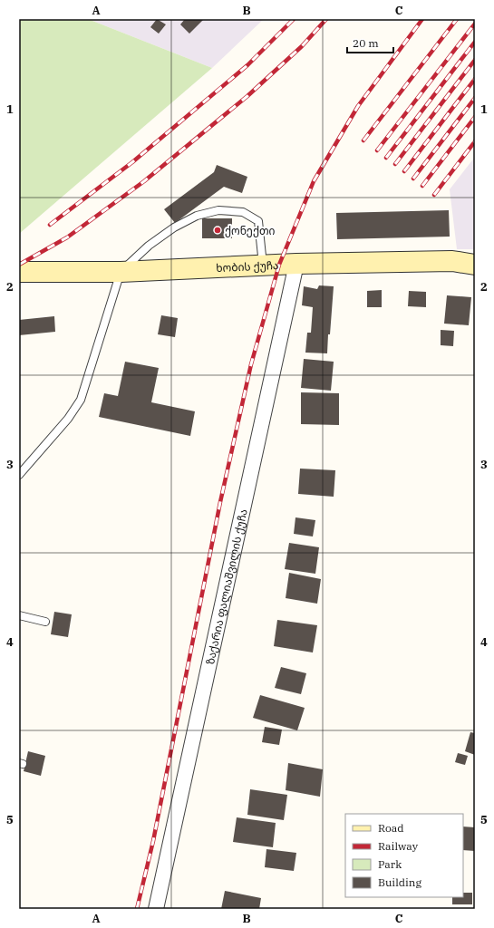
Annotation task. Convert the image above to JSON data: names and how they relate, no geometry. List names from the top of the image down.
{
  "streets": {
    "main road": ["ხობის ქუჩა"],
    "street": ["ზაქარია ფალიაშვილის ქუჩა"]
  },
  "crossings": [
    ["ხობის ქუჩა", "ზაქარია ფალიაშვილის ქუჩა"]
  ],
  "places": ["ქონექთი"],
  "legend": [
    "Road",
    "Railway",
    "Park",
    "Building"
  ],
  "scale_bar": "20 m",
  "grid": {
    "columns": ["A", "B", "C"],
    "rows": [
      "1",
      "2",
      "3",
      "4",
      "5"
    ]
  }
}
